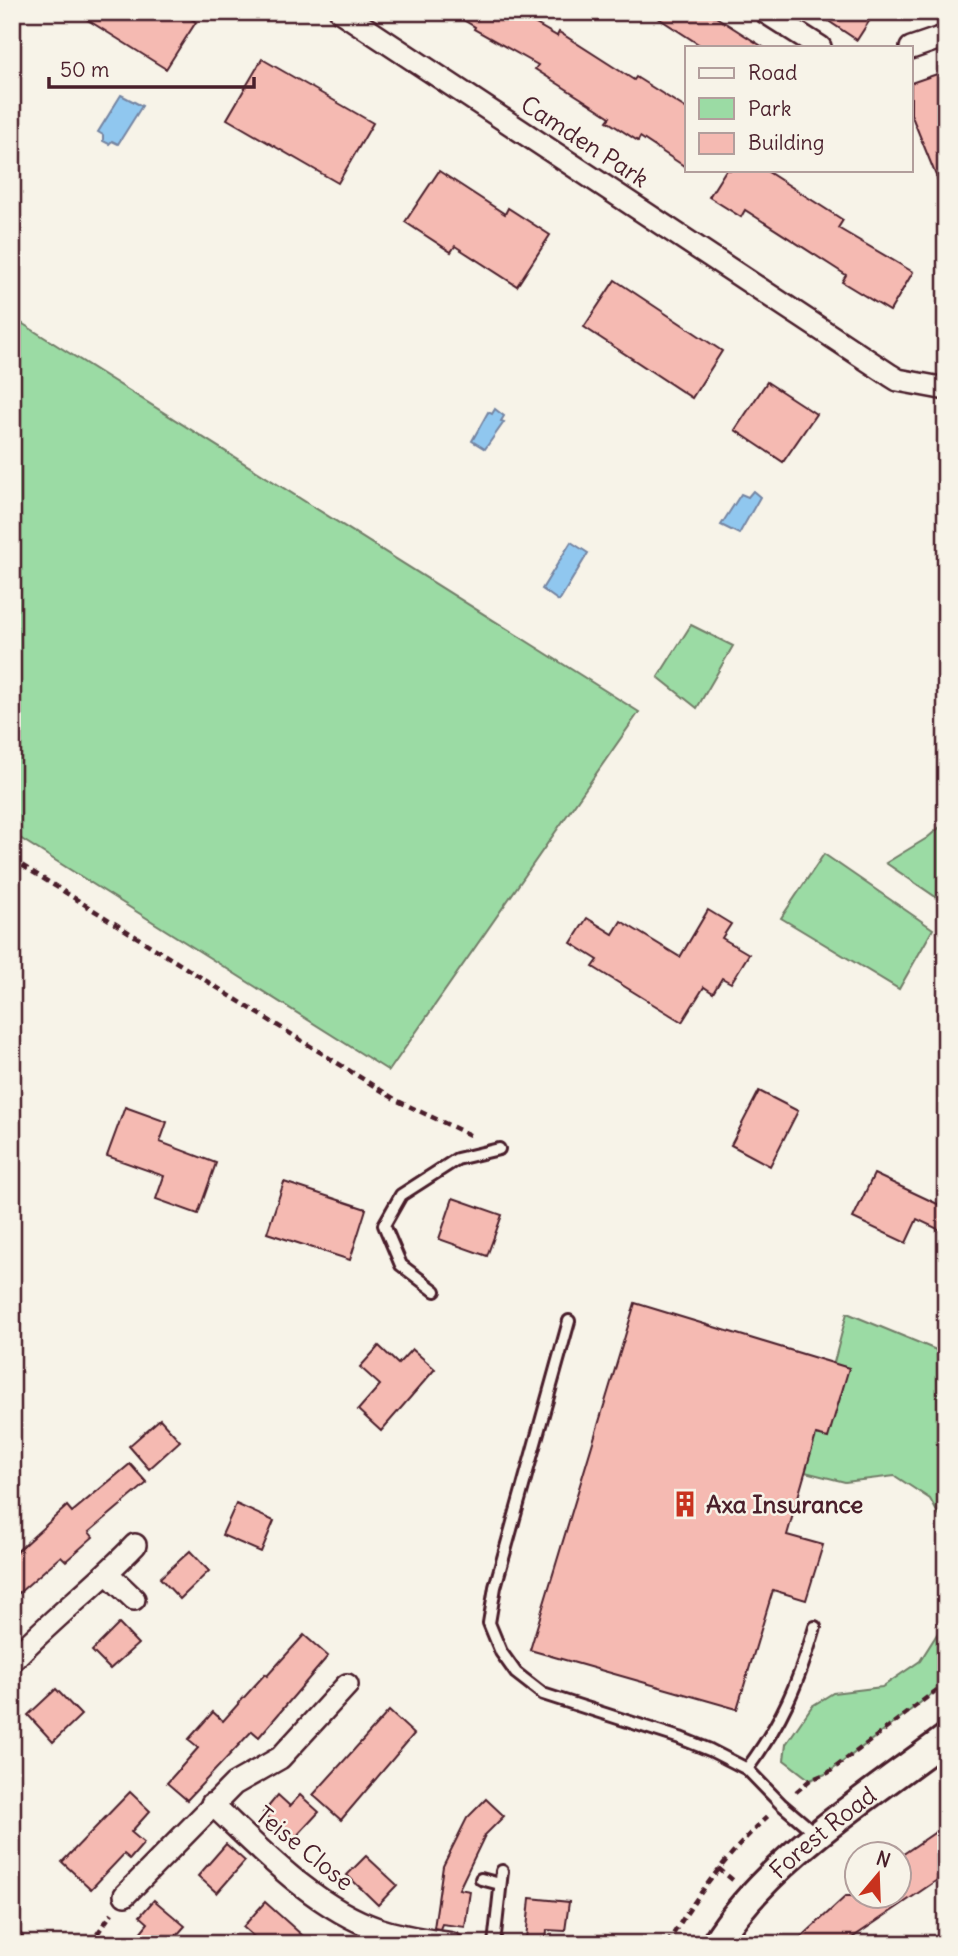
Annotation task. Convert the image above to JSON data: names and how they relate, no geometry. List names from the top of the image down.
{
  "streets": {
    "street": ["Camden Park", "Forest Road", "Teise Close"]
  },
  "places": {
    "building": ["Axa Insurance"]
  },
  "legend": ["Road", "Park", "Building"],
  "scale_bar": "50 m",
  "north": "top"
}
